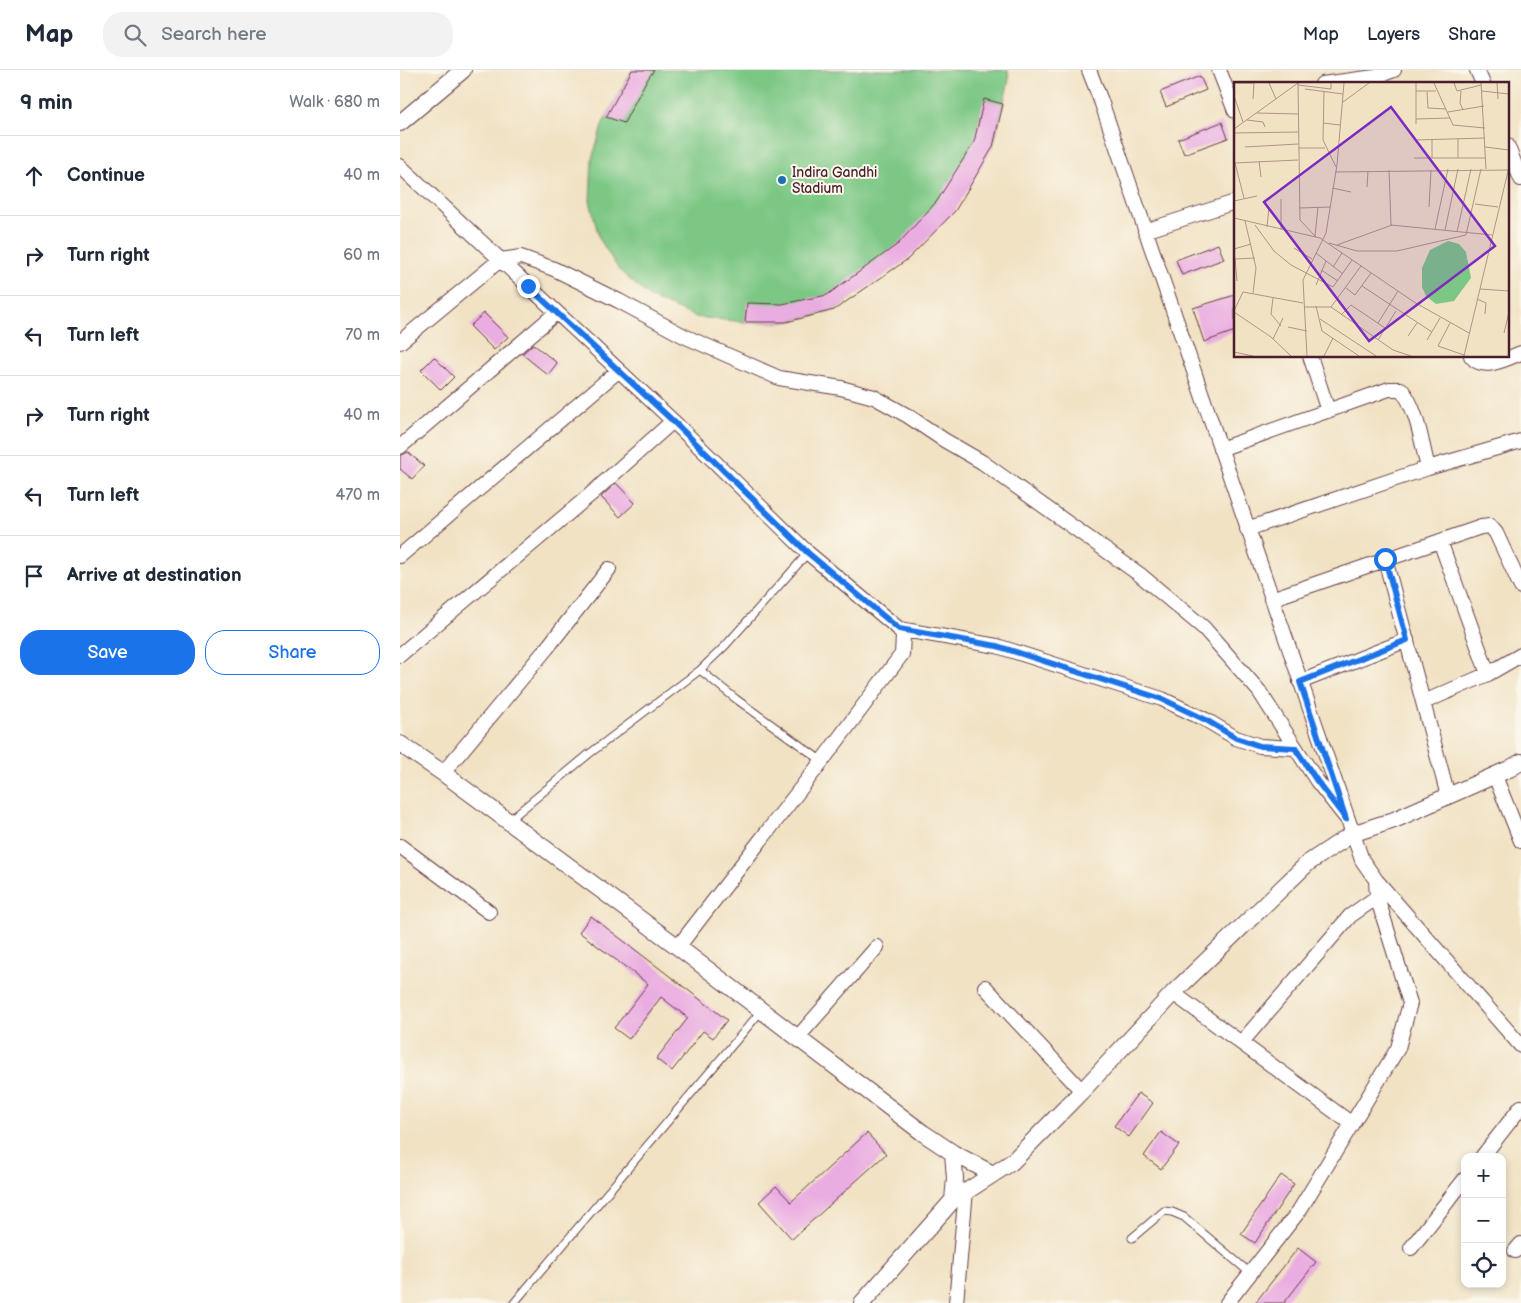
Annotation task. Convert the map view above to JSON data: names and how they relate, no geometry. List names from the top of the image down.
{
  "places": ["Indira Gandhi Stadium"],
  "page": {
    "header": "Map",
    "search": "Search here",
    "nav": ["Map", "Layers", "Share"],
    "heading": ["9 min", "Walk · 680 m"],
    "list": [
      ["Continue", "40 m"],
      ["Turn right", "60 m"],
      ["Turn left", "70 m"],
      ["Turn right", "40 m"],
      ["Turn left", "470 m"],
      "Arrive at destination"
    ],
    "buttons": ["Save", "Share"],
    "map_buttons": ["+", "−"]
  }
}
